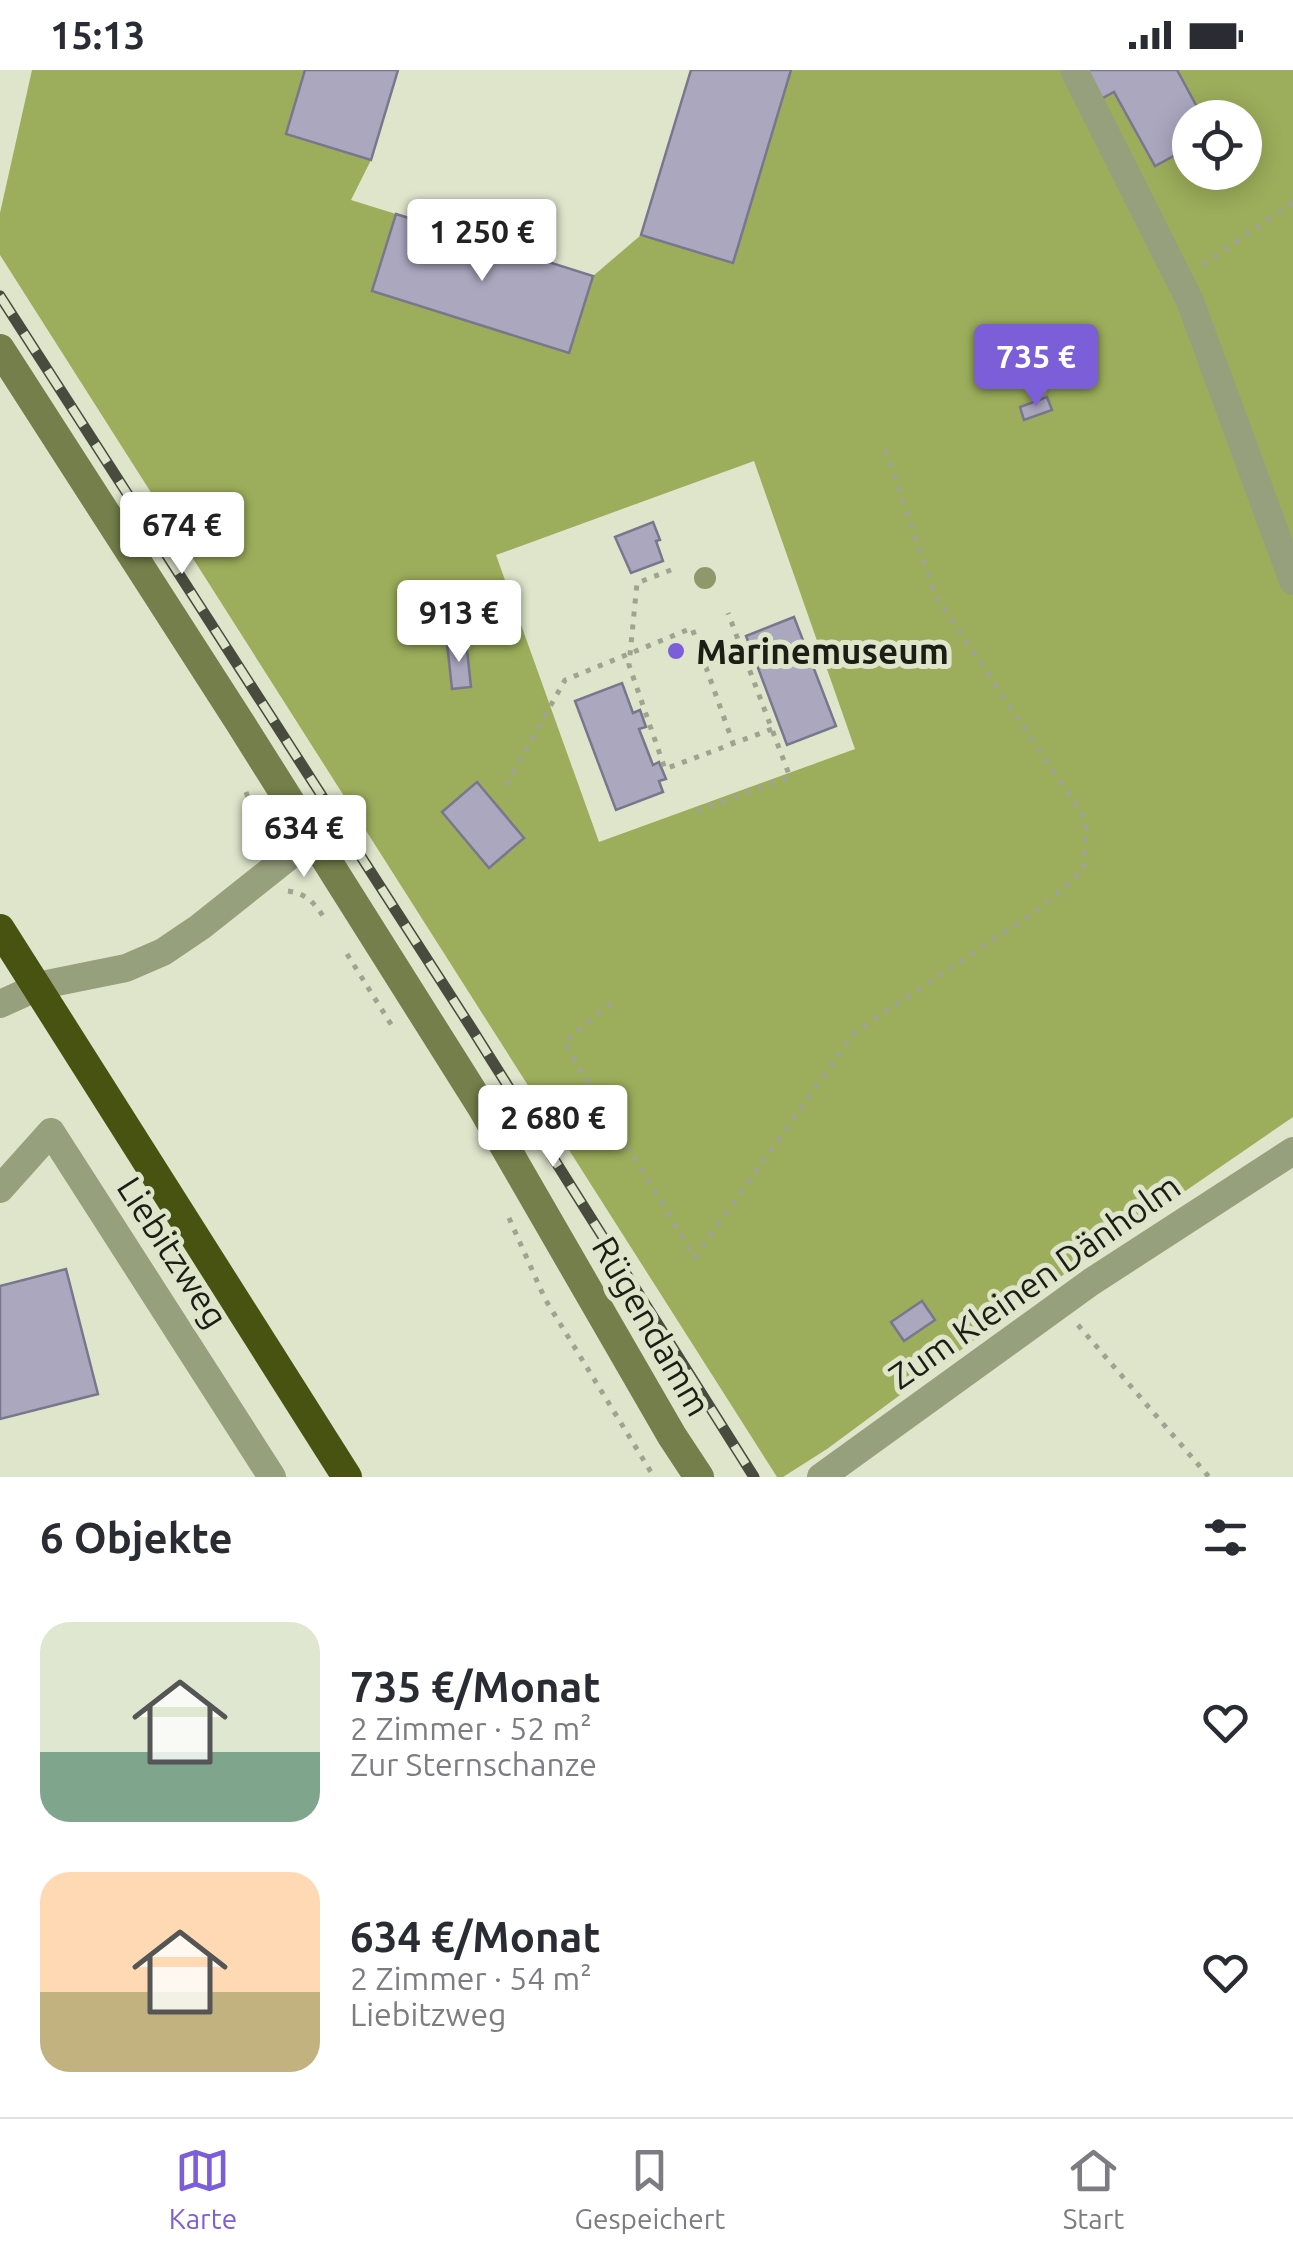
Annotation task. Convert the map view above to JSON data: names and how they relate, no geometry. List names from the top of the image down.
{
  "streets": {
    "main road": ["Rügendamm"],
    "street": ["Liebitzweg", "Zum Kleinen Dänholm"]
  },
  "places": ["Marinemuseum"],
  "page": {
    "status": "15:13",
    "price": [
      "1 250 €",
      "735 €",
      "674 €",
      "913 €",
      "634 €",
      "2 680 €"
    ],
    "heading": "6 Objekte",
    "list": [
      {
        "name": "735 €/Monat",
        "note": "2 Zimmer · 52 m² · Zur Sternschanze"
      },
      {
        "name": "634 €/Monat",
        "note": "2 Zimmer · 54 m² · Liebitzweg"
      }
    ],
    "tabs": ["Karte", "Gespeichert", "Start"]
  }
}
